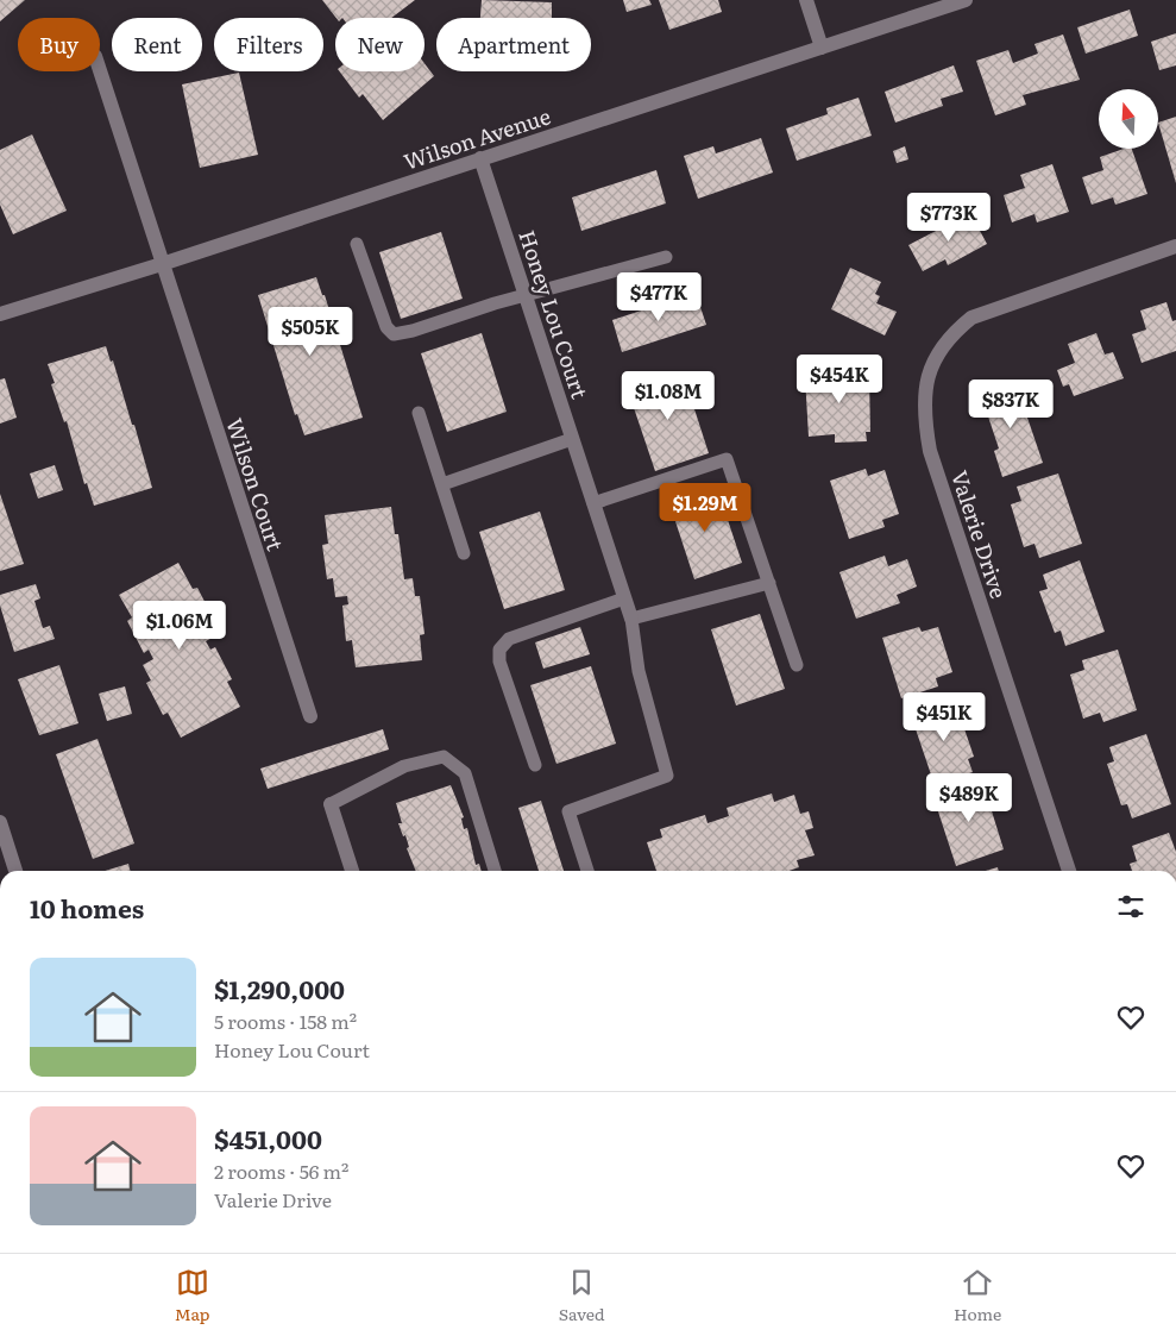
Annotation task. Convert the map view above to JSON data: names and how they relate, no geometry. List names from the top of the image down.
{
  "streets": {
    "street": [
      "Wilson Avenue",
      "Honey Lou Court",
      "Wilson Court",
      "Valerie Drive"
    ]
  },
  "crossings": [
    ["Wilson Avenue", "Honey Lou Court"],
    ["Wilson Avenue", "Wilson Court"]
  ],
  "north": "top",
  "page": {
    "chip": [
      "Buy",
      "Rent",
      "Filters",
      "New",
      "Apartment"
    ],
    "price": [
      "$773K",
      "$477K",
      "$505K",
      "$454K",
      "$1.08M",
      "$837K",
      "$1.29M",
      "$1.06M",
      "$451K",
      "$489K"
    ],
    "heading": "10 homes",
    "list": [
      {
        "name": "$1,290,000",
        "note": "5 rooms · 158 m² · Honey Lou Court"
      },
      {
        "name": "$451,000",
        "note": "2 rooms · 56 m² · Valerie Drive"
      }
    ],
    "tabs": ["Map", "Saved", "Home"]
  }
}
